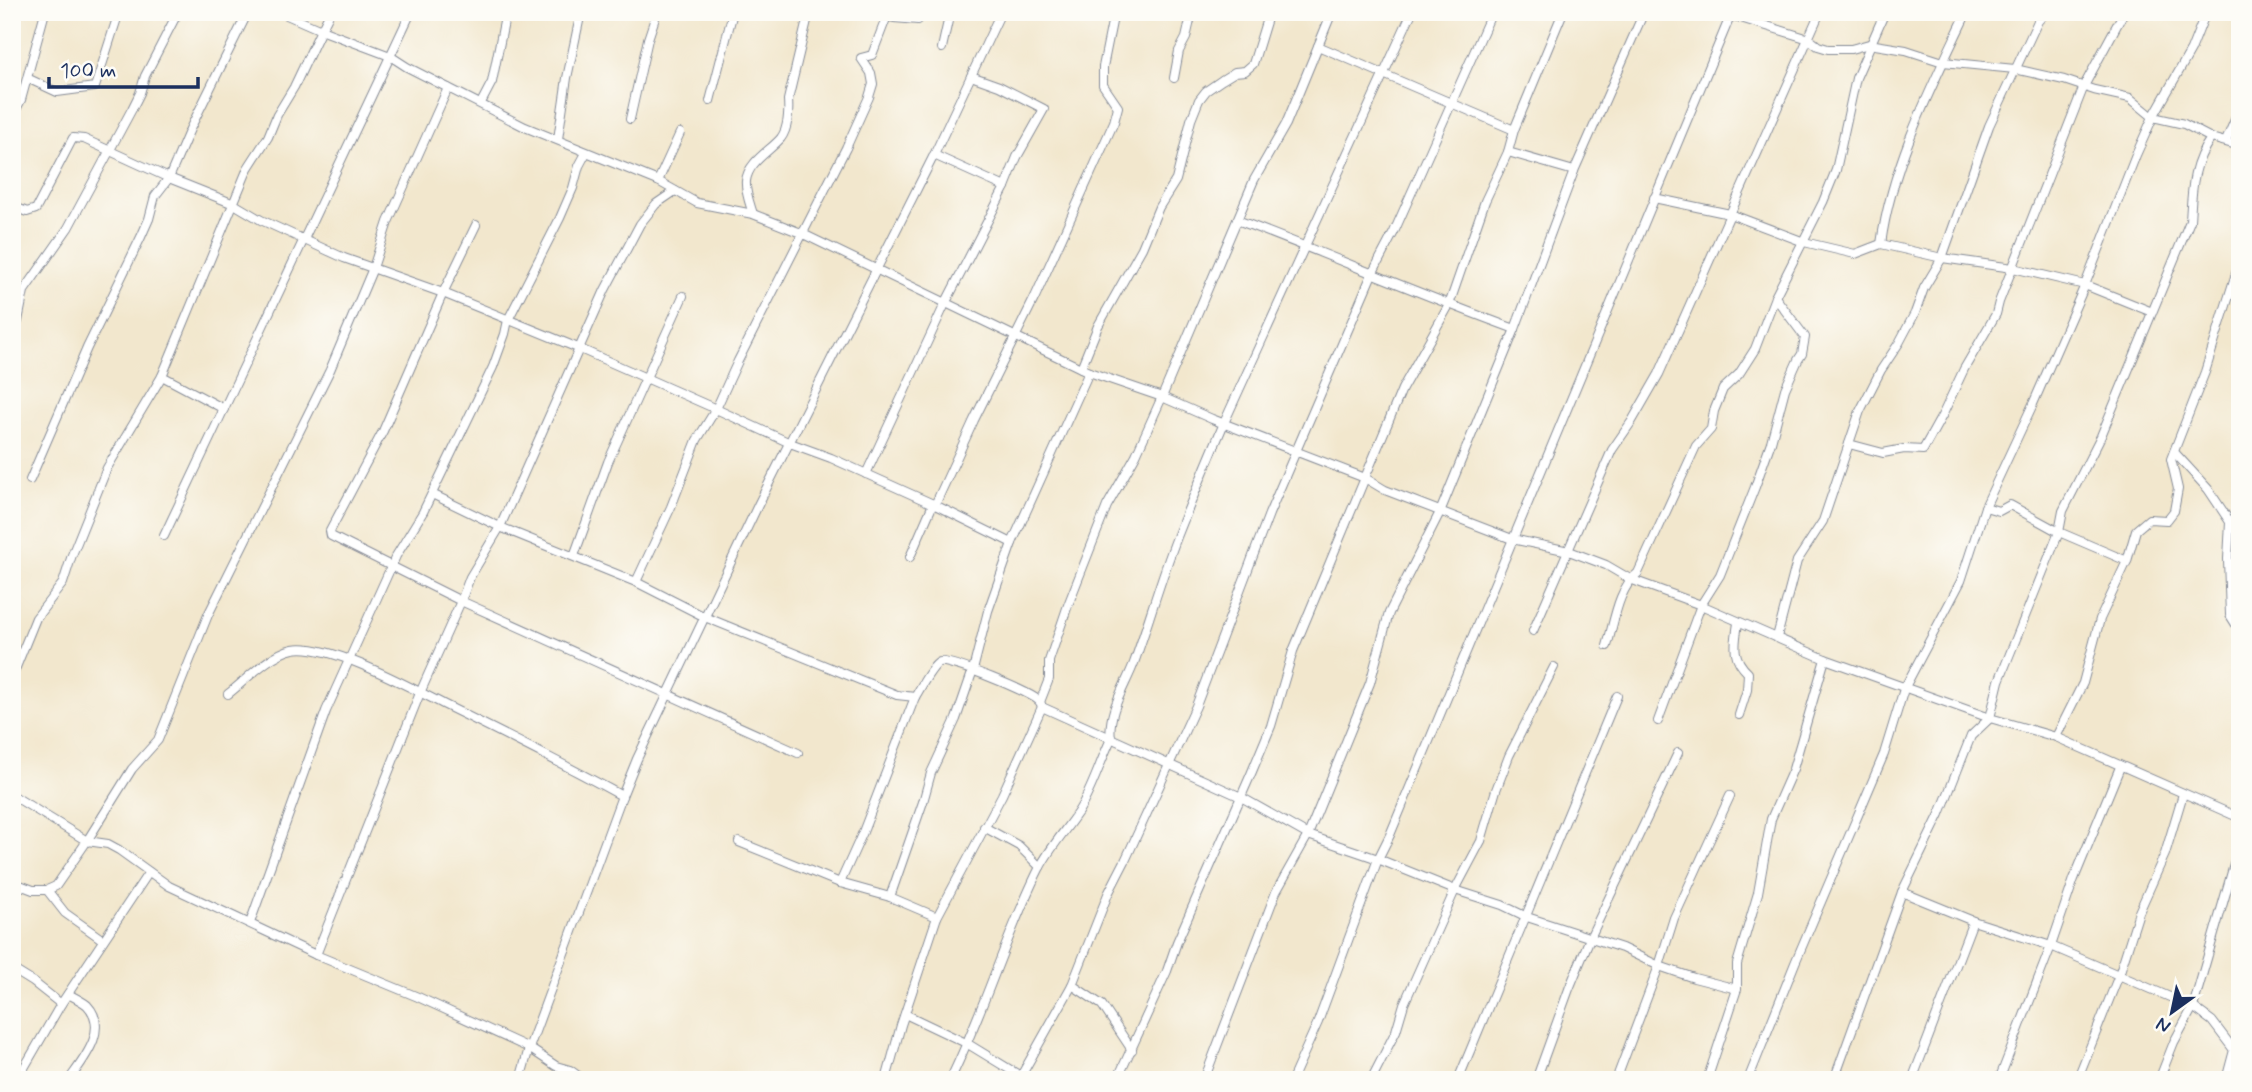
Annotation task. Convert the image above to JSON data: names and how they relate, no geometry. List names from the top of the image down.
{
  "scale_bar": "100 m",
  "north": "bottom left"
}
